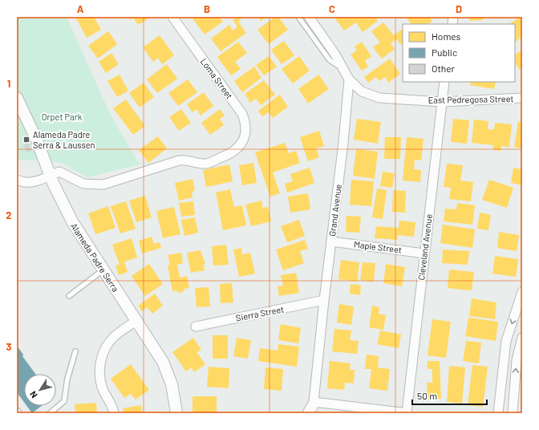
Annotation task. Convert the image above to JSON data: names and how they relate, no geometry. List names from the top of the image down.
{
  "streets": {
    "street": [
      "Loma Street",
      "East Pedregosa Street",
      "Grand Avenue",
      "Maple Street",
      "Cleveland Avenue",
      "Alameda Padre Serra",
      "Sierra Street"
    ]
  },
  "crossings": [
    ["Loma Street", "Alameda Padre Serra"],
    ["East Pedregosa Street", "Grand Avenue"],
    ["East Pedregosa Street", "Cleveland Avenue"],
    ["Grand Avenue", "Maple Street"],
    ["Grand Avenue", "Sierra Street"],
    ["Maple Street", "Cleveland Avenue"]
  ],
  "parks": ["Orpet Park"],
  "places": {
    "transit": ["Alameda Padre Serra & Laussen"]
  },
  "legend": ["Homes", "Public", "Other"],
  "scale_bar": "50 m",
  "north": "bottom left",
  "grid": {
    "columns": [
      "A",
      "B",
      "C",
      "D"
    ],
    "rows": ["1", "2", "3"]
  }
}
